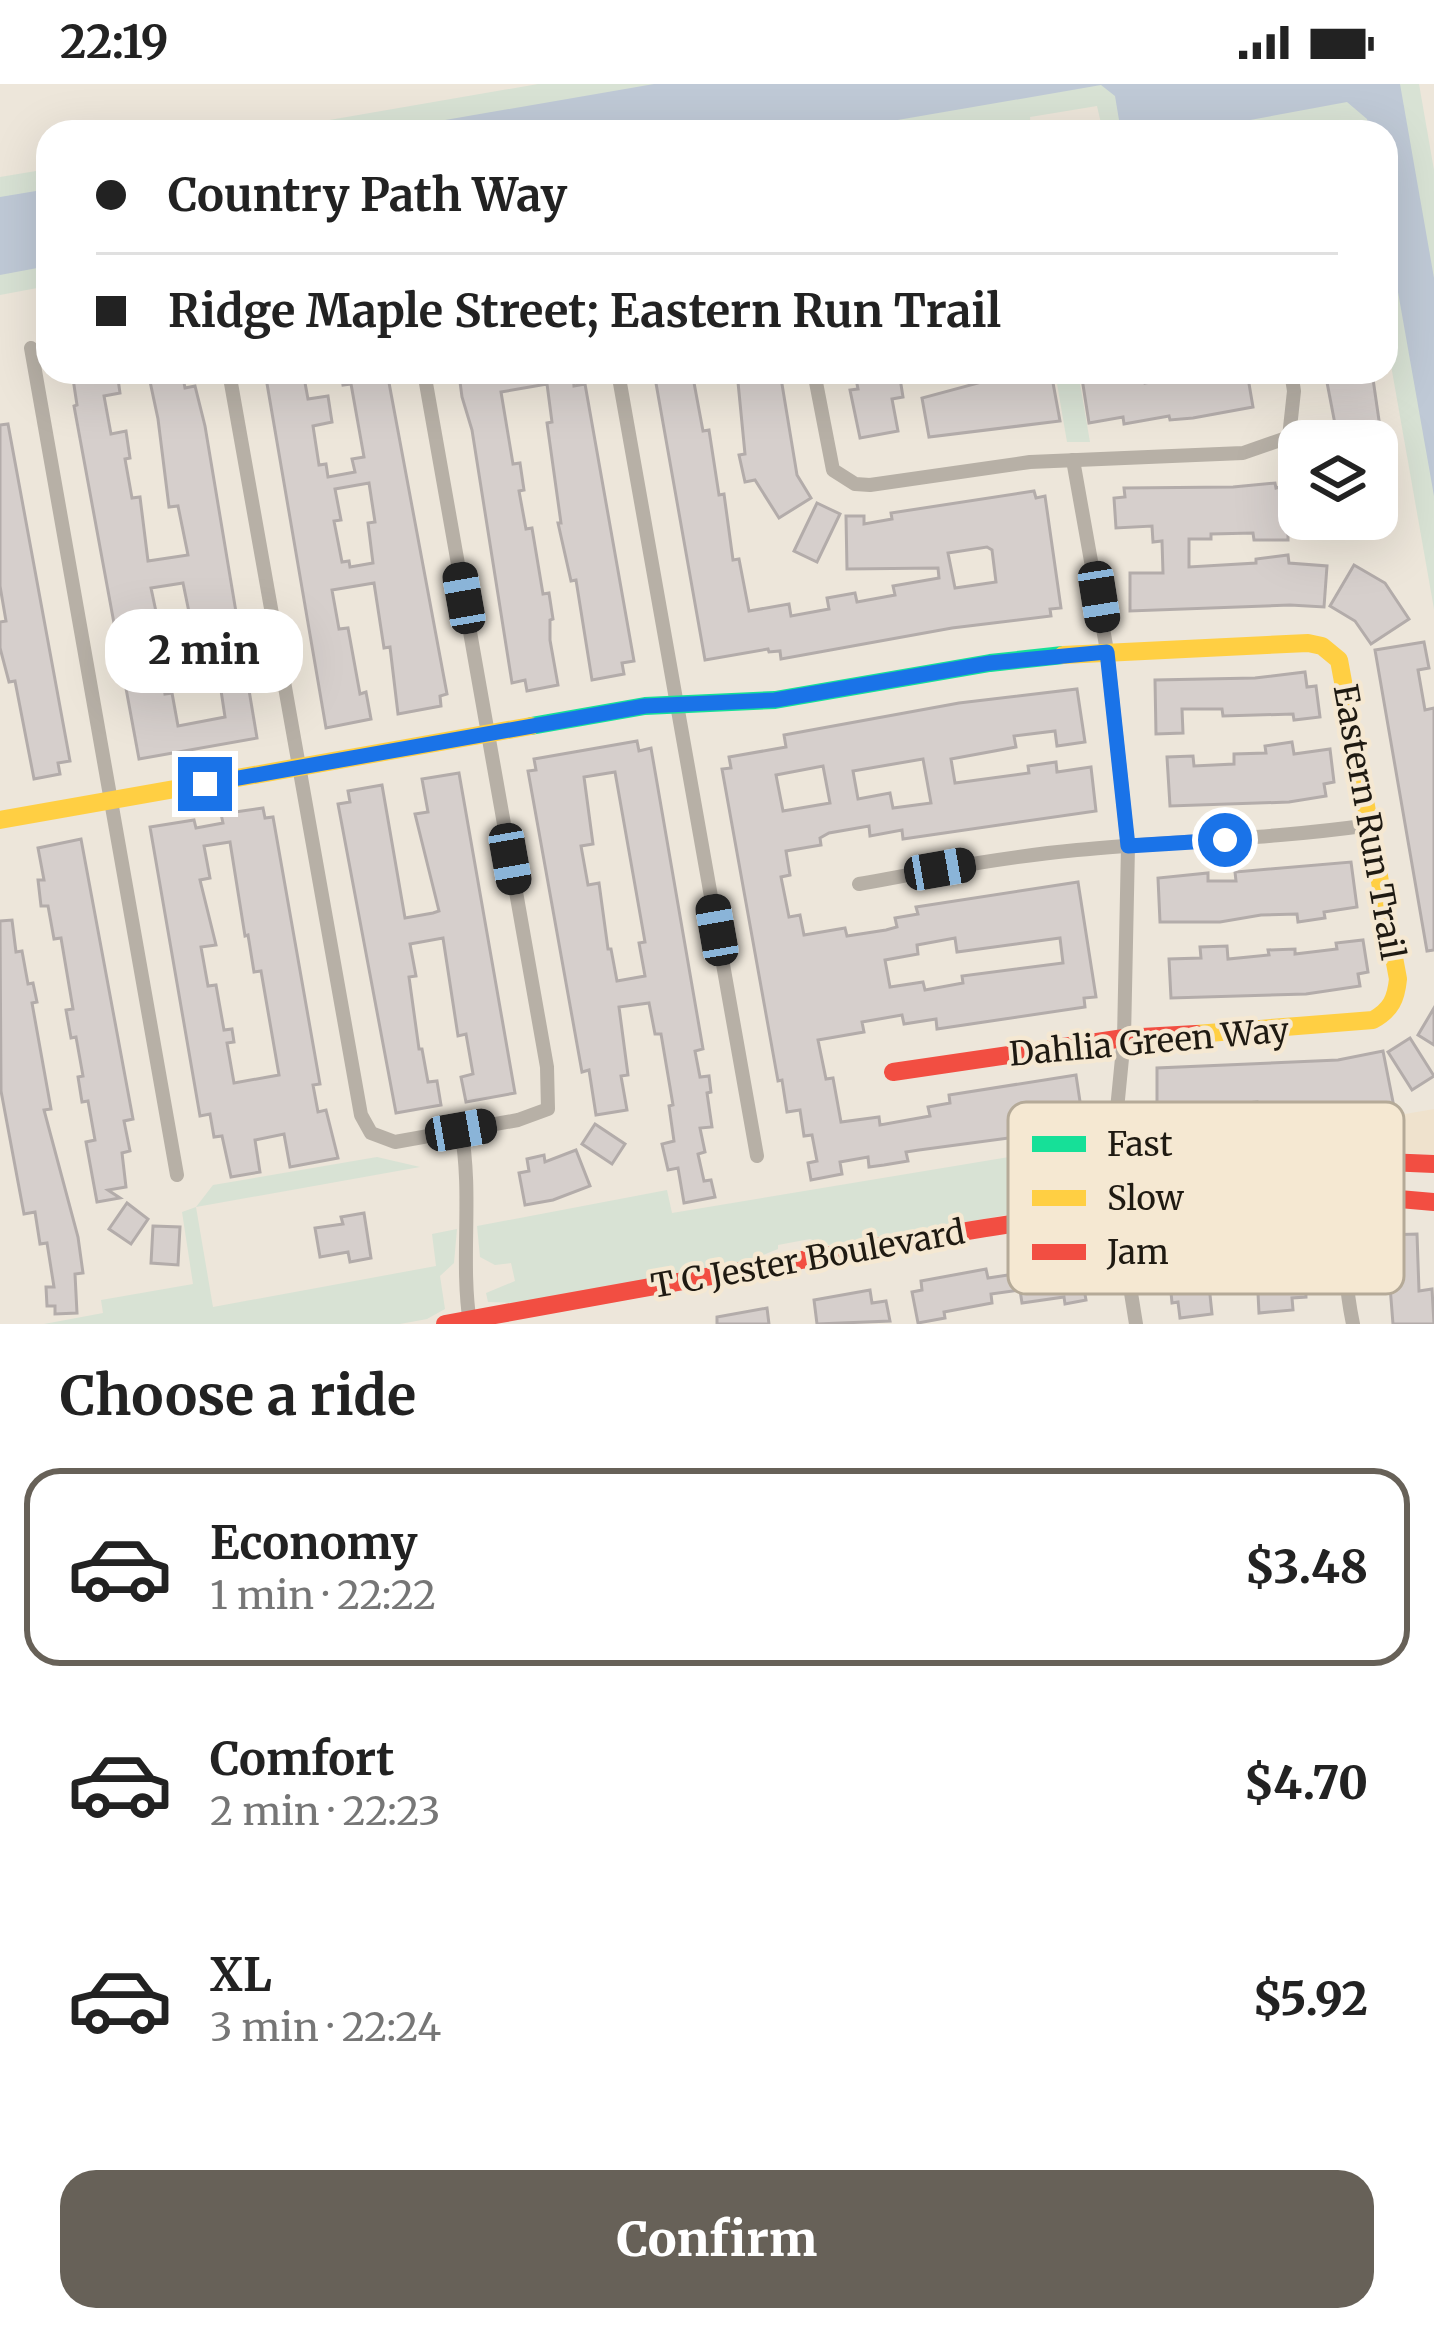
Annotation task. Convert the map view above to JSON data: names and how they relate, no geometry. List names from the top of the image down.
{
  "streets": {
    "street": ["Eastern Run Trail", "Dahlia Green Way", "T C Jester Boulevard"]
  },
  "crossings": [
    ["Eastern Run Trail", "Dahlia Green Way"]
  ],
  "legend": ["Fast", "Slow", "Jam"],
  "page": {
    "status": "22:19",
    "banner": ["Country Path Way", "Ridge Maple Street; Eastern Run Trail"],
    "bubble": "2 min",
    "heading": "Choose a ride",
    "list": [
      {
        "name": "Economy",
        "note": "1 min · 22:22",
        "value": "$3.48"
      },
      {
        "name": "Comfort",
        "note": "2 min · 22:23",
        "value": "$4.70"
      },
      {
        "name": "XL",
        "note": "3 min · 22:24",
        "value": "$5.92"
      }
    ],
    "buttons": "Confirm"
  }
}
